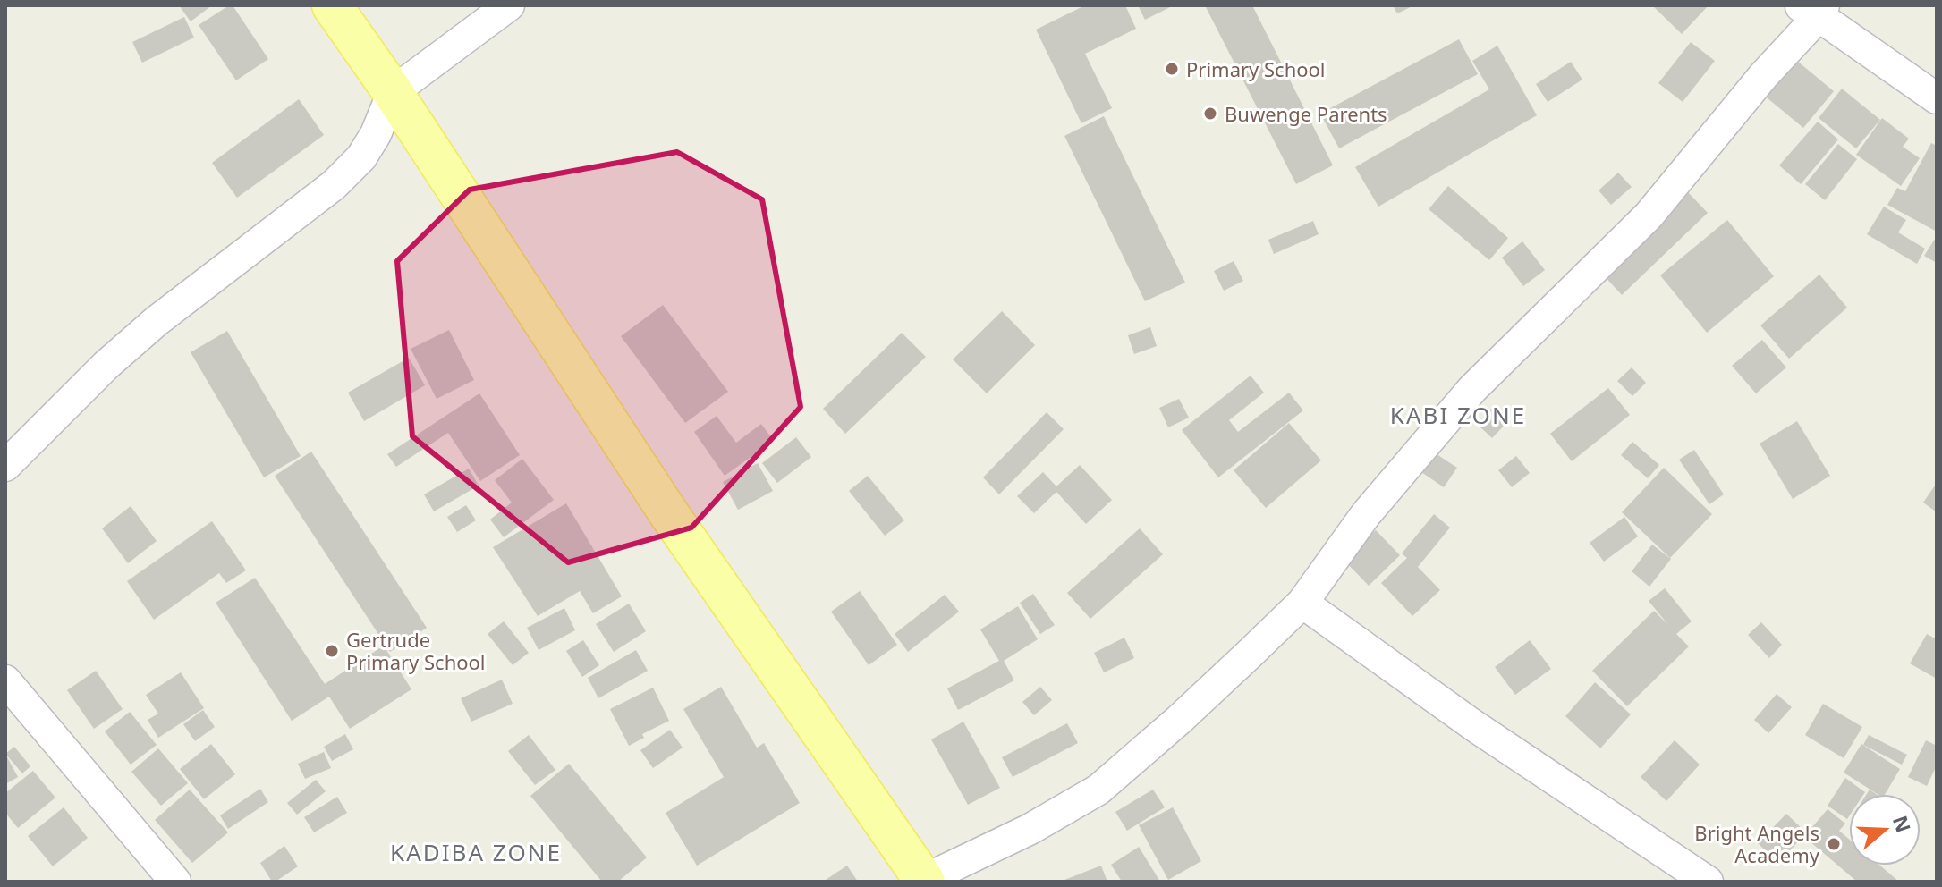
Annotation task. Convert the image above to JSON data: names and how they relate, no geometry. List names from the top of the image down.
{
  "districts": ["KABI ZONE", "KADIBA ZONE"],
  "places": [
    "Primary School",
    "Buwenge Parents",
    "Gertrude Primary School",
    "Bright Angels Academy"
  ],
  "north": "right"
}
